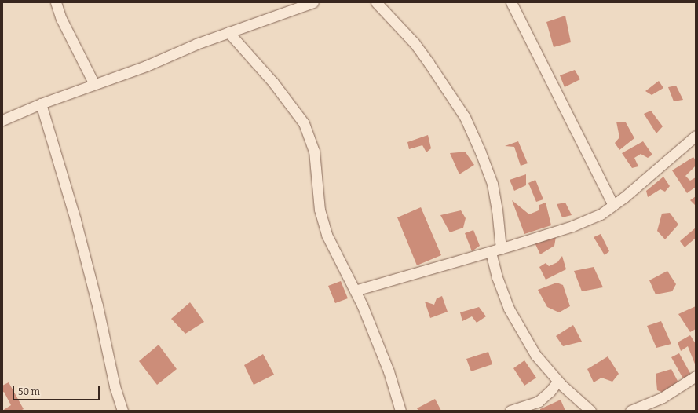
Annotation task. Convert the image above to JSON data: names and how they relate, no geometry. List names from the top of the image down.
{
  "scale_bar": "50 m"
}
